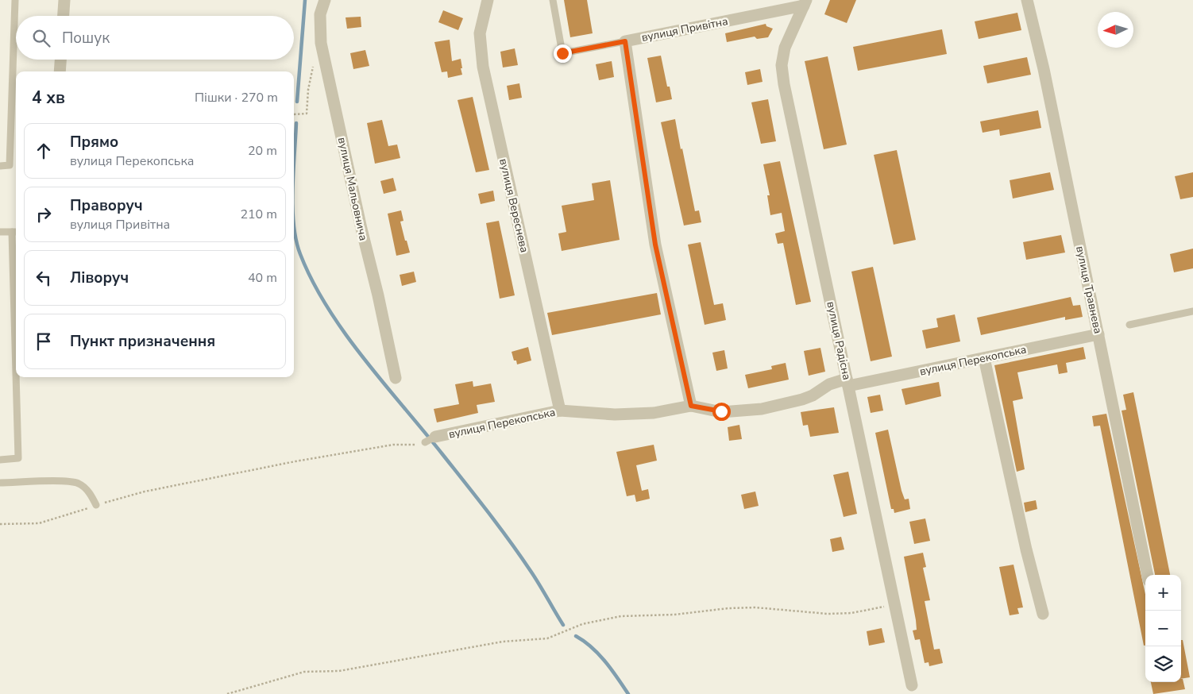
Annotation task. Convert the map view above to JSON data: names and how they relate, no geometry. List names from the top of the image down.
{
  "streets": {
    "street": [
      "вулиця Привітна",
      "вулиця Мальовнича",
      "вулиця Вереснева",
      "вулиця Травнева",
      "вулиця Радісна",
      "вулиця Перекопська"
    ]
  },
  "crossings": [
    ["вулиця Привітна", "вулиця Радісна"],
    ["вулиця Вереснева", "вулиця Перекопська"],
    ["вулиця Травнева", "вулиця Перекопська"],
    ["вулиця Радісна", "вулиця Перекопська"]
  ],
  "north": "left",
  "page": {
    "search": "Пошук",
    "heading": ["4 хв", "Пішки · 270 m"],
    "list": [
      ["Прямо", "вулиця Перекопська", "20 m"],
      ["Праворуч", "вулиця Привітна", "210 m"],
      ["Ліворуч", "40 m"],
      "Пункт призначення"
    ],
    "map_buttons": ["+", "−"]
  }
}
